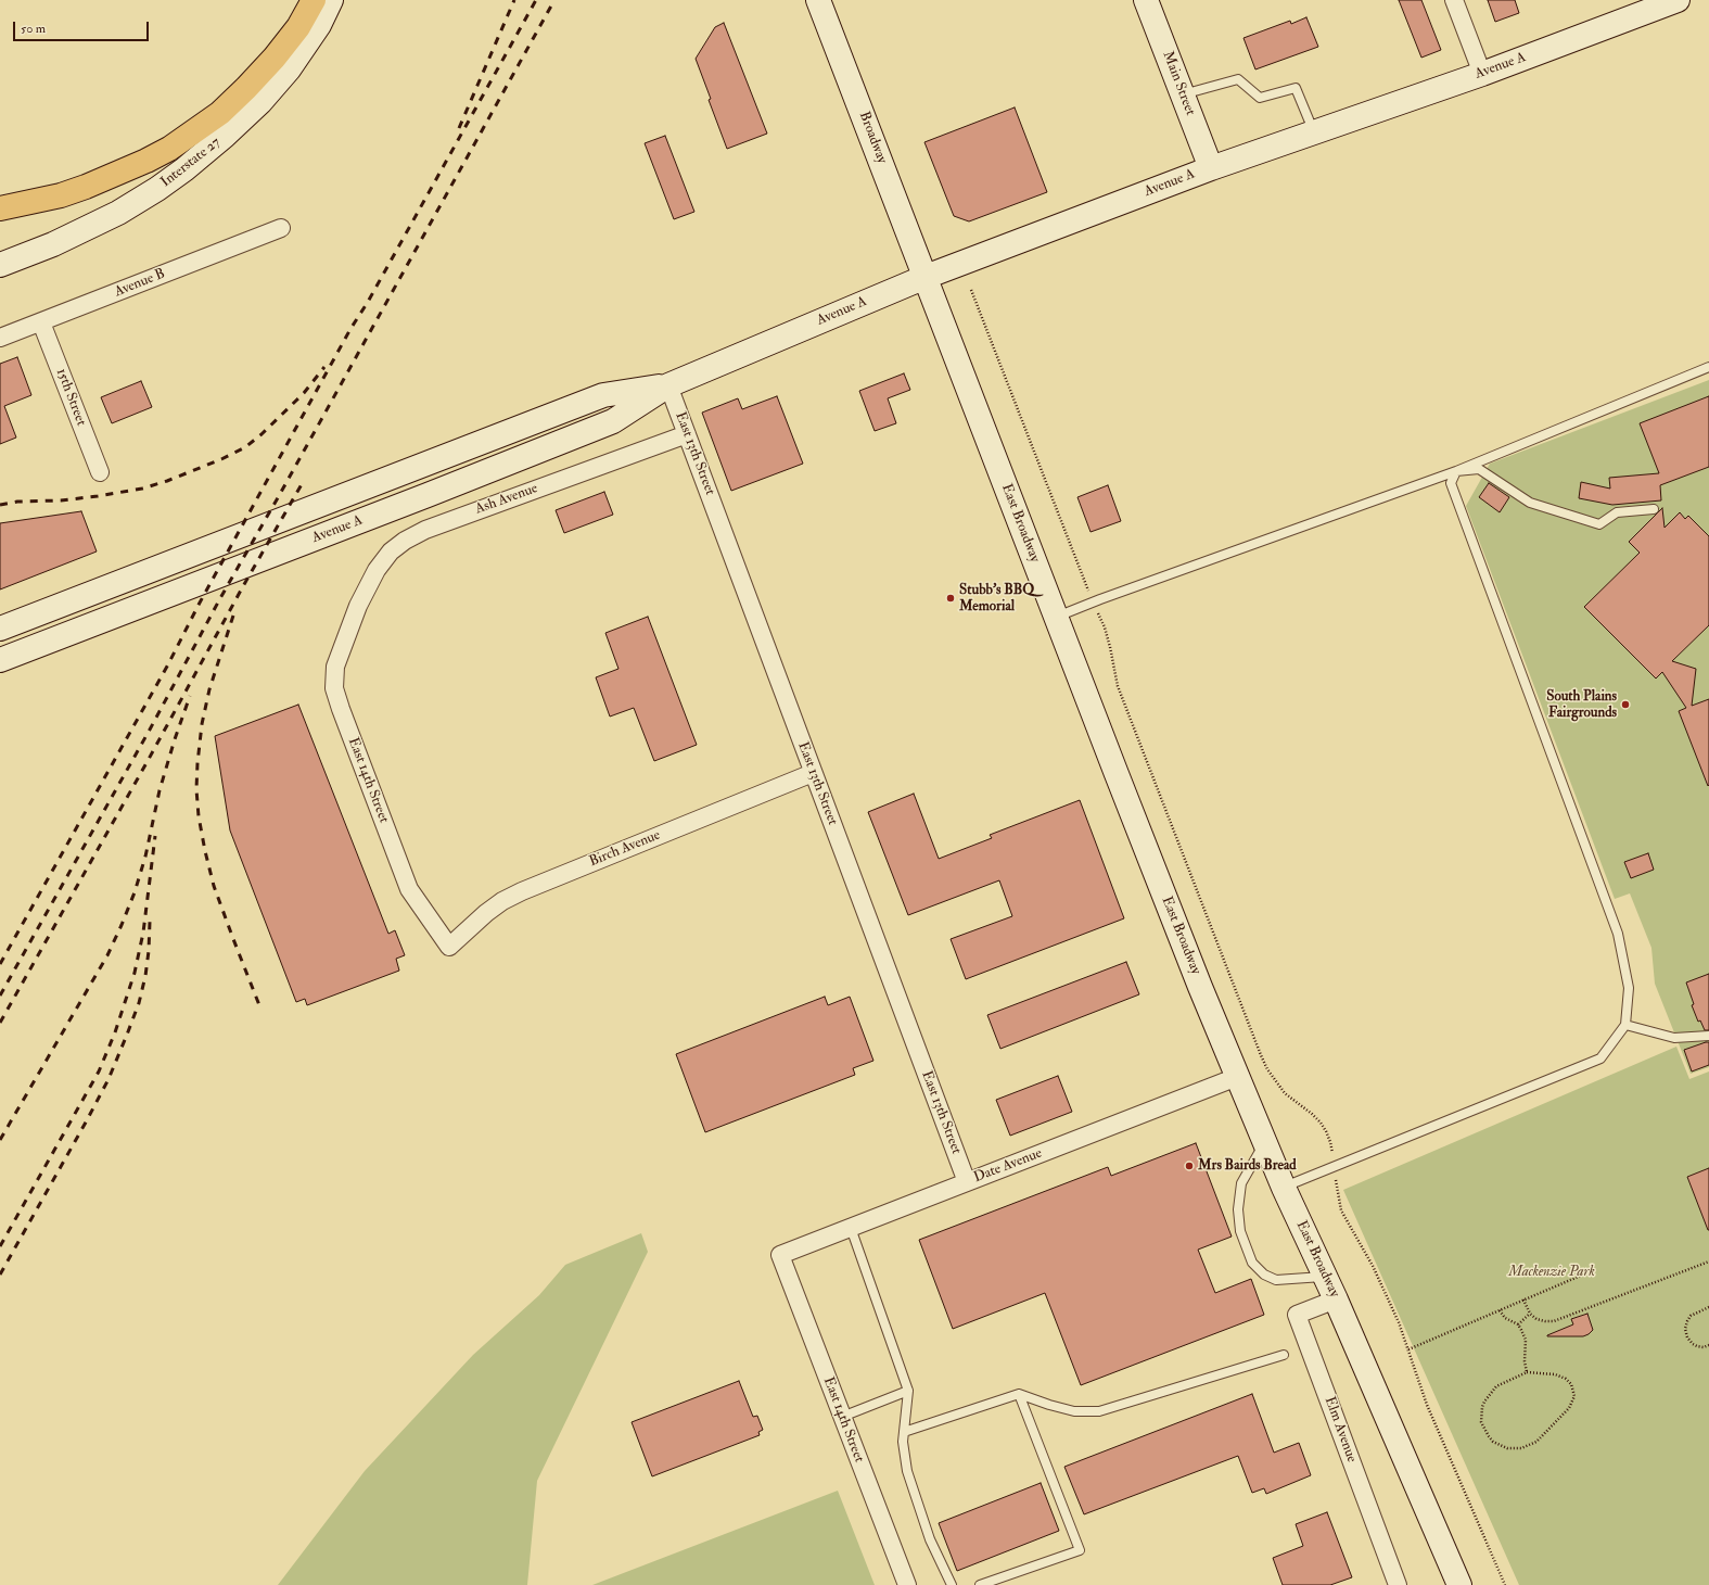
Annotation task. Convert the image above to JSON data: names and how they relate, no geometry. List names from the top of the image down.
{
  "streets": {
    "main road": [
      "Avenue A",
      "Main Street",
      "Broadway",
      "Interstate 27",
      "East Broadway"
    ],
    "street": [
      "Avenue B",
      "15th Street",
      "East 13th Street",
      "Ash Avenue",
      "East 14th Street",
      "Birch Avenue",
      "Date Avenue",
      "Elm Avenue"
    ]
  },
  "crossings": [
    ["Avenue A", "Main Street"],
    ["Avenue A", "Broadway"],
    ["Avenue A", "East 13th Street"],
    ["Avenue A", "East Broadway"],
    ["Broadway", "East Broadway"],
    ["Avenue B", "15th Street"],
    ["East 13th Street", "Ash Avenue"],
    ["East 13th Street", "Birch Avenue"],
    ["East 13th Street", "Date Avenue"],
    ["Ash Avenue", "East 14th Street"],
    ["East Broadway", "Date Avenue"],
    ["East Broadway", "Elm Avenue"],
    ["East 14th Street", "Birch Avenue"],
    ["East 14th Street", "Date Avenue"]
  ],
  "parks": ["Mackenzie Park"],
  "places": ["Stubb's BBQ Memorial", "South Plains Fairgrounds", "Mrs Bairds Bread"],
  "scale_bar": "50 m"
}
